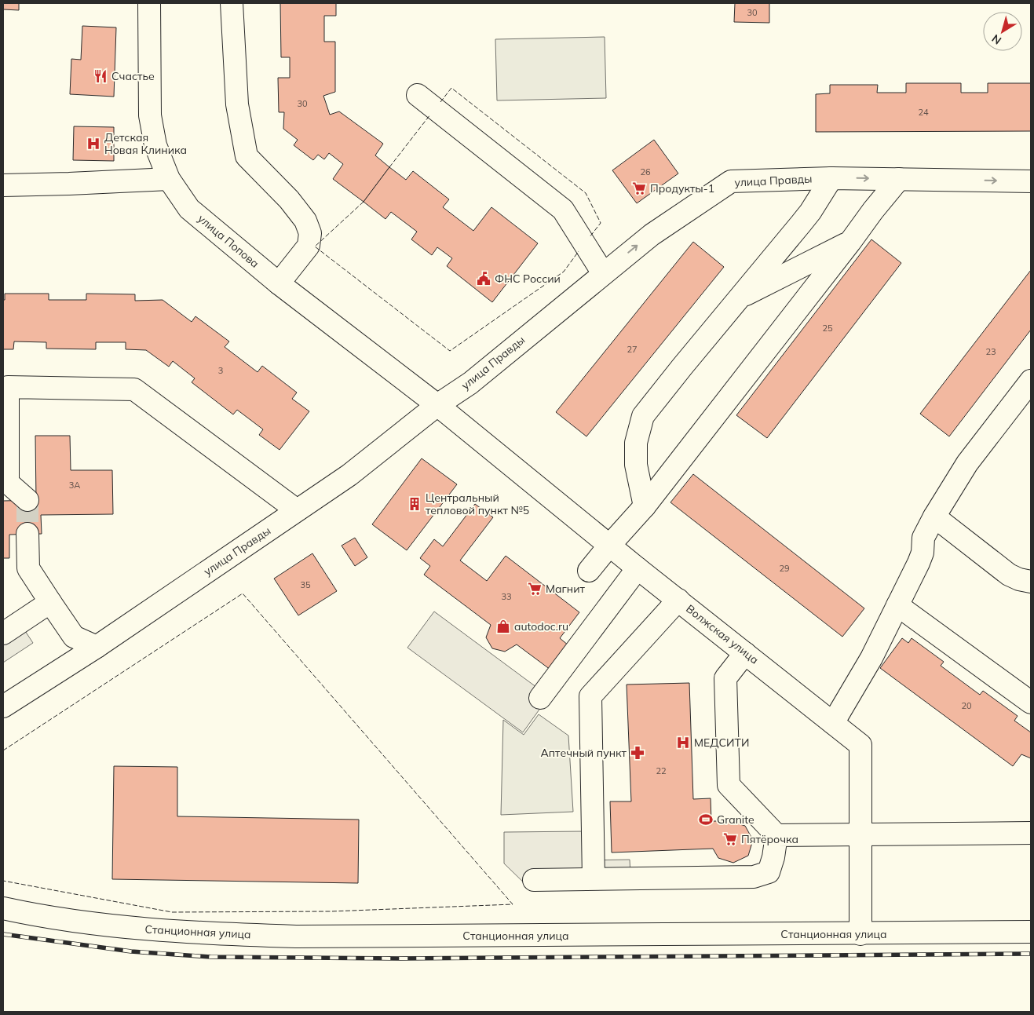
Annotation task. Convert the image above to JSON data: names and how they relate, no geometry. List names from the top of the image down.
{
  "streets": {
    "street": [
      "улица Правды",
      "улица Попова",
      "Волжская улица",
      "Станционная улица"
    ]
  },
  "crossings": [
    ["улица Правды", "улица Попова"],
    ["улица Правды", "Волжская улица"],
    ["улица Попова", "Волжская улица"],
    ["Волжская улица", "Станционная улица"]
  ],
  "one_way": ["улица Правды"],
  "places": {
    "restaurant": ["Счастье"],
    "hospital": ["Детская Новая Клиника", "МЕДСИТИ"],
    "supermarket": ["Продукты-1", "Магнит", "Пятёрочка"],
    "public building": ["ФНС России"],
    "building": ["Центральный тепловой пункт №5"],
    "shop": ["autodoc.ru"],
    "pharmacy": ["Аптечный пункт"],
    "sports": ["Granite"]
  },
  "house_numbers": [
    "30",
    "30",
    "24",
    "26",
    "25",
    "27",
    "23",
    "3",
    "3А",
    "29",
    "35",
    "33",
    "20",
    "22"
  ],
  "north": "bottom left"
}
